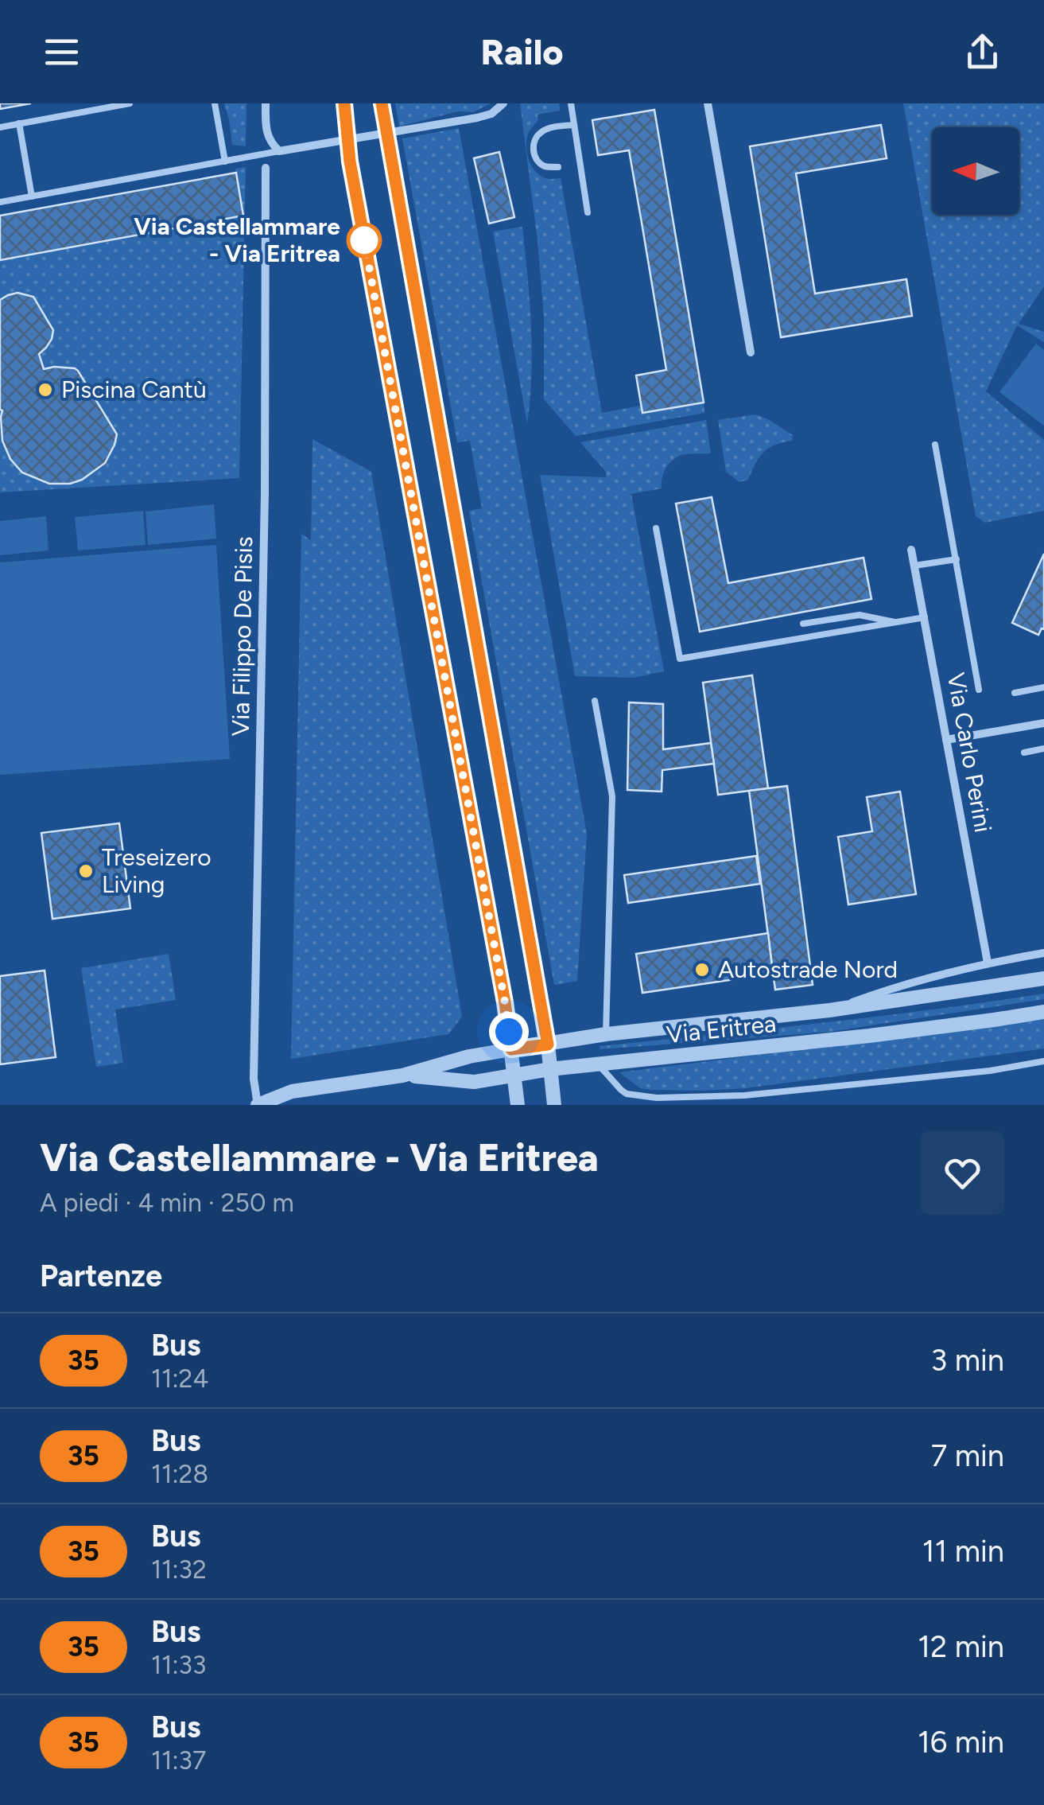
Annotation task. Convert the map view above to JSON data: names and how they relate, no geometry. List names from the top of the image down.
{
  "streets": {
    "street": ["Via Filippo De Pisis", "Via Carlo Perini", "Via Eritrea"]
  },
  "crossings": [
    ["Via Filippo De Pisis", "Via Eritrea"],
    ["Via Carlo Perini", "Via Eritrea"]
  ],
  "places": [
    "Via Castellammare - Via Eritrea",
    "Piscina Cantù",
    "Treseizero Living",
    "Autostrade Nord"
  ],
  "lines": ["bus line 35"],
  "north": "left",
  "page": {
    "header": "Railo",
    "heading": [
      ["Via Castellammare - Via Eritrea", "A piedi · 4 min · 250 m"],
      "Partenze"
    ],
    "list": [
      {
        "mark": "35",
        "name": "Bus",
        "note": "11:24",
        "value": "3 min"
      },
      {
        "mark": "35",
        "name": "Bus",
        "note": "11:28",
        "value": "7 min"
      },
      {
        "mark": "35",
        "name": "Bus",
        "note": "11:32",
        "value": "11 min"
      },
      {
        "mark": "35",
        "name": "Bus",
        "note": "11:33",
        "value": "12 min"
      },
      {
        "mark": "35",
        "name": "Bus",
        "note": "11:37",
        "value": "16 min"
      }
    ]
  }
}
